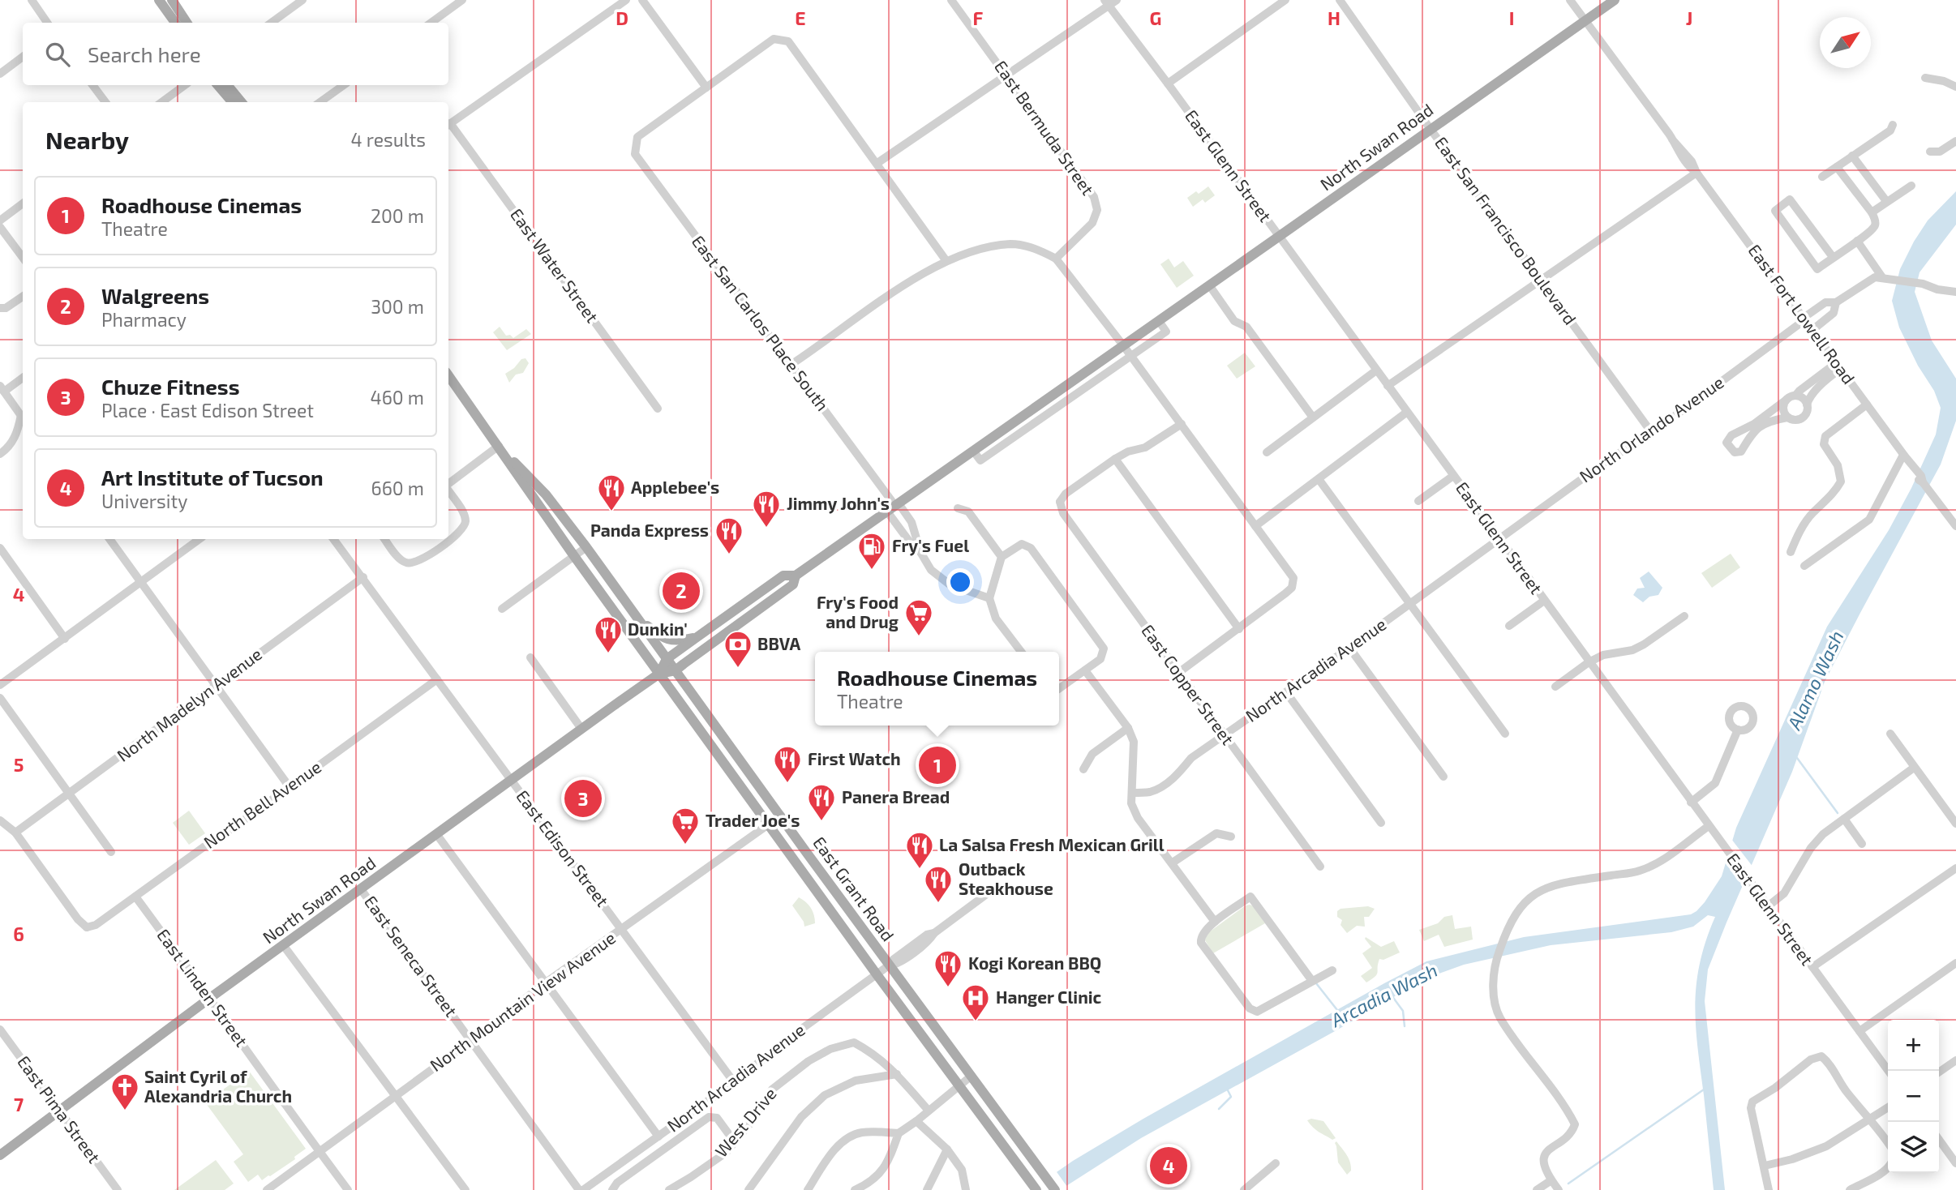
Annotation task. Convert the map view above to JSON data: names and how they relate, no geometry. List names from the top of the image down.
{
  "streets": {
    "main road": ["North Swan Road", "East Grant Road"],
    "street": [
      "East Bermuda Street",
      "East Glenn Street",
      "East San Francisco Boulevard",
      "East Water Street",
      "East Fort Lowell Road",
      "East San Carlos Place South",
      "North Orlando Avenue",
      "North Arcadia Avenue",
      "East Copper Street",
      "North Madelyn Avenue",
      "North Bell Avenue",
      "East Edison Street",
      "East Seneca Street",
      "East Linden Street",
      "North Mountain View Avenue",
      "East Pima Street",
      "West Drive"
    ]
  },
  "crossings": [
    ["North Swan Road", "East Glenn Street"],
    ["North Swan Road", "East San Francisco Boulevard"],
    ["North Swan Road", "East Fort Lowell Road"],
    ["North Swan Road", "East San Carlos Place South"],
    ["North Swan Road", "East Edison Street"],
    ["North Swan Road", "East Grant Road"],
    ["North Swan Road", "East Seneca Street"],
    ["North Swan Road", "East Linden Street"],
    ["North Swan Road", "East Pima Street"],
    ["East Glenn Street", "North Orlando Avenue"],
    ["East Glenn Street", "North Arcadia Avenue"],
    ["East San Francisco Boulevard", "North Orlando Avenue"],
    ["East Fort Lowell Road", "North Orlando Avenue"],
    ["North Orlando Avenue", "North Arcadia Avenue"],
    ["North Arcadia Avenue", "East Copper Street"],
    ["North Arcadia Avenue", "East Edison Street"],
    ["North Arcadia Avenue", "East Grant Road"],
    ["North Arcadia Avenue", "East Seneca Street"],
    ["North Madelyn Avenue", "East Edison Street"],
    ["North Bell Avenue", "East Edison Street"],
    ["North Bell Avenue", "East Linden Street"],
    ["East Edison Street", "North Mountain View Avenue"],
    ["East Grant Road", "North Mountain View Avenue"],
    ["East Seneca Street", "North Mountain View Avenue"],
    ["East Linden Street", "North Mountain View Avenue"]
  ],
  "water": ["Alamo Wash", "Arcadia Wash"],
  "places": {
    "restaurant": [
      "Applebee's",
      "Jimmy John's",
      "Panda Express",
      "Dunkin'",
      "First Watch",
      "Panera Bread",
      "La Salsa Fresh Mexican Grill",
      "Outback Steakhouse",
      "Kogi Korean BBQ"
    ],
    "fuel station": ["Fry's Fuel"],
    "supermarket": ["Fry's Food and Drug", "Trader Joe's"],
    "bank": ["BBVA"],
    "hospital": ["Hanger Clinic"],
    "church": ["Saint Cyril of Alexandria Church"]
  },
  "north": "top right",
  "page": {
    "search": "Search here",
    "heading": ["Nearby", "4 results"],
    "list": [
      {
        "mark": "1",
        "name": "Roadhouse Cinemas",
        "note": "Theatre",
        "value": "200 m"
      },
      {
        "mark": "2",
        "name": "Walgreens",
        "note": "Pharmacy",
        "value": "300 m"
      },
      {
        "mark": "3",
        "name": "Chuze Fitness",
        "note": "Place · East Edison Street",
        "value": "460 m"
      },
      {
        "mark": "4",
        "name": "Art Institute of Tucson",
        "note": "University",
        "value": "660 m"
      }
    ],
    "pins": [
      "2",
      "1",
      "3",
      "4"
    ],
    "popup": ["Roadhouse Cinemas", "Theatre"],
    "map_buttons": ["+", "−"]
  },
  "grid": {
    "columns": [
      "D",
      "E",
      "F",
      "G",
      "H",
      "I",
      "J"
    ],
    "rows": [
      "4",
      "5",
      "6",
      "7"
    ]
  }
}
